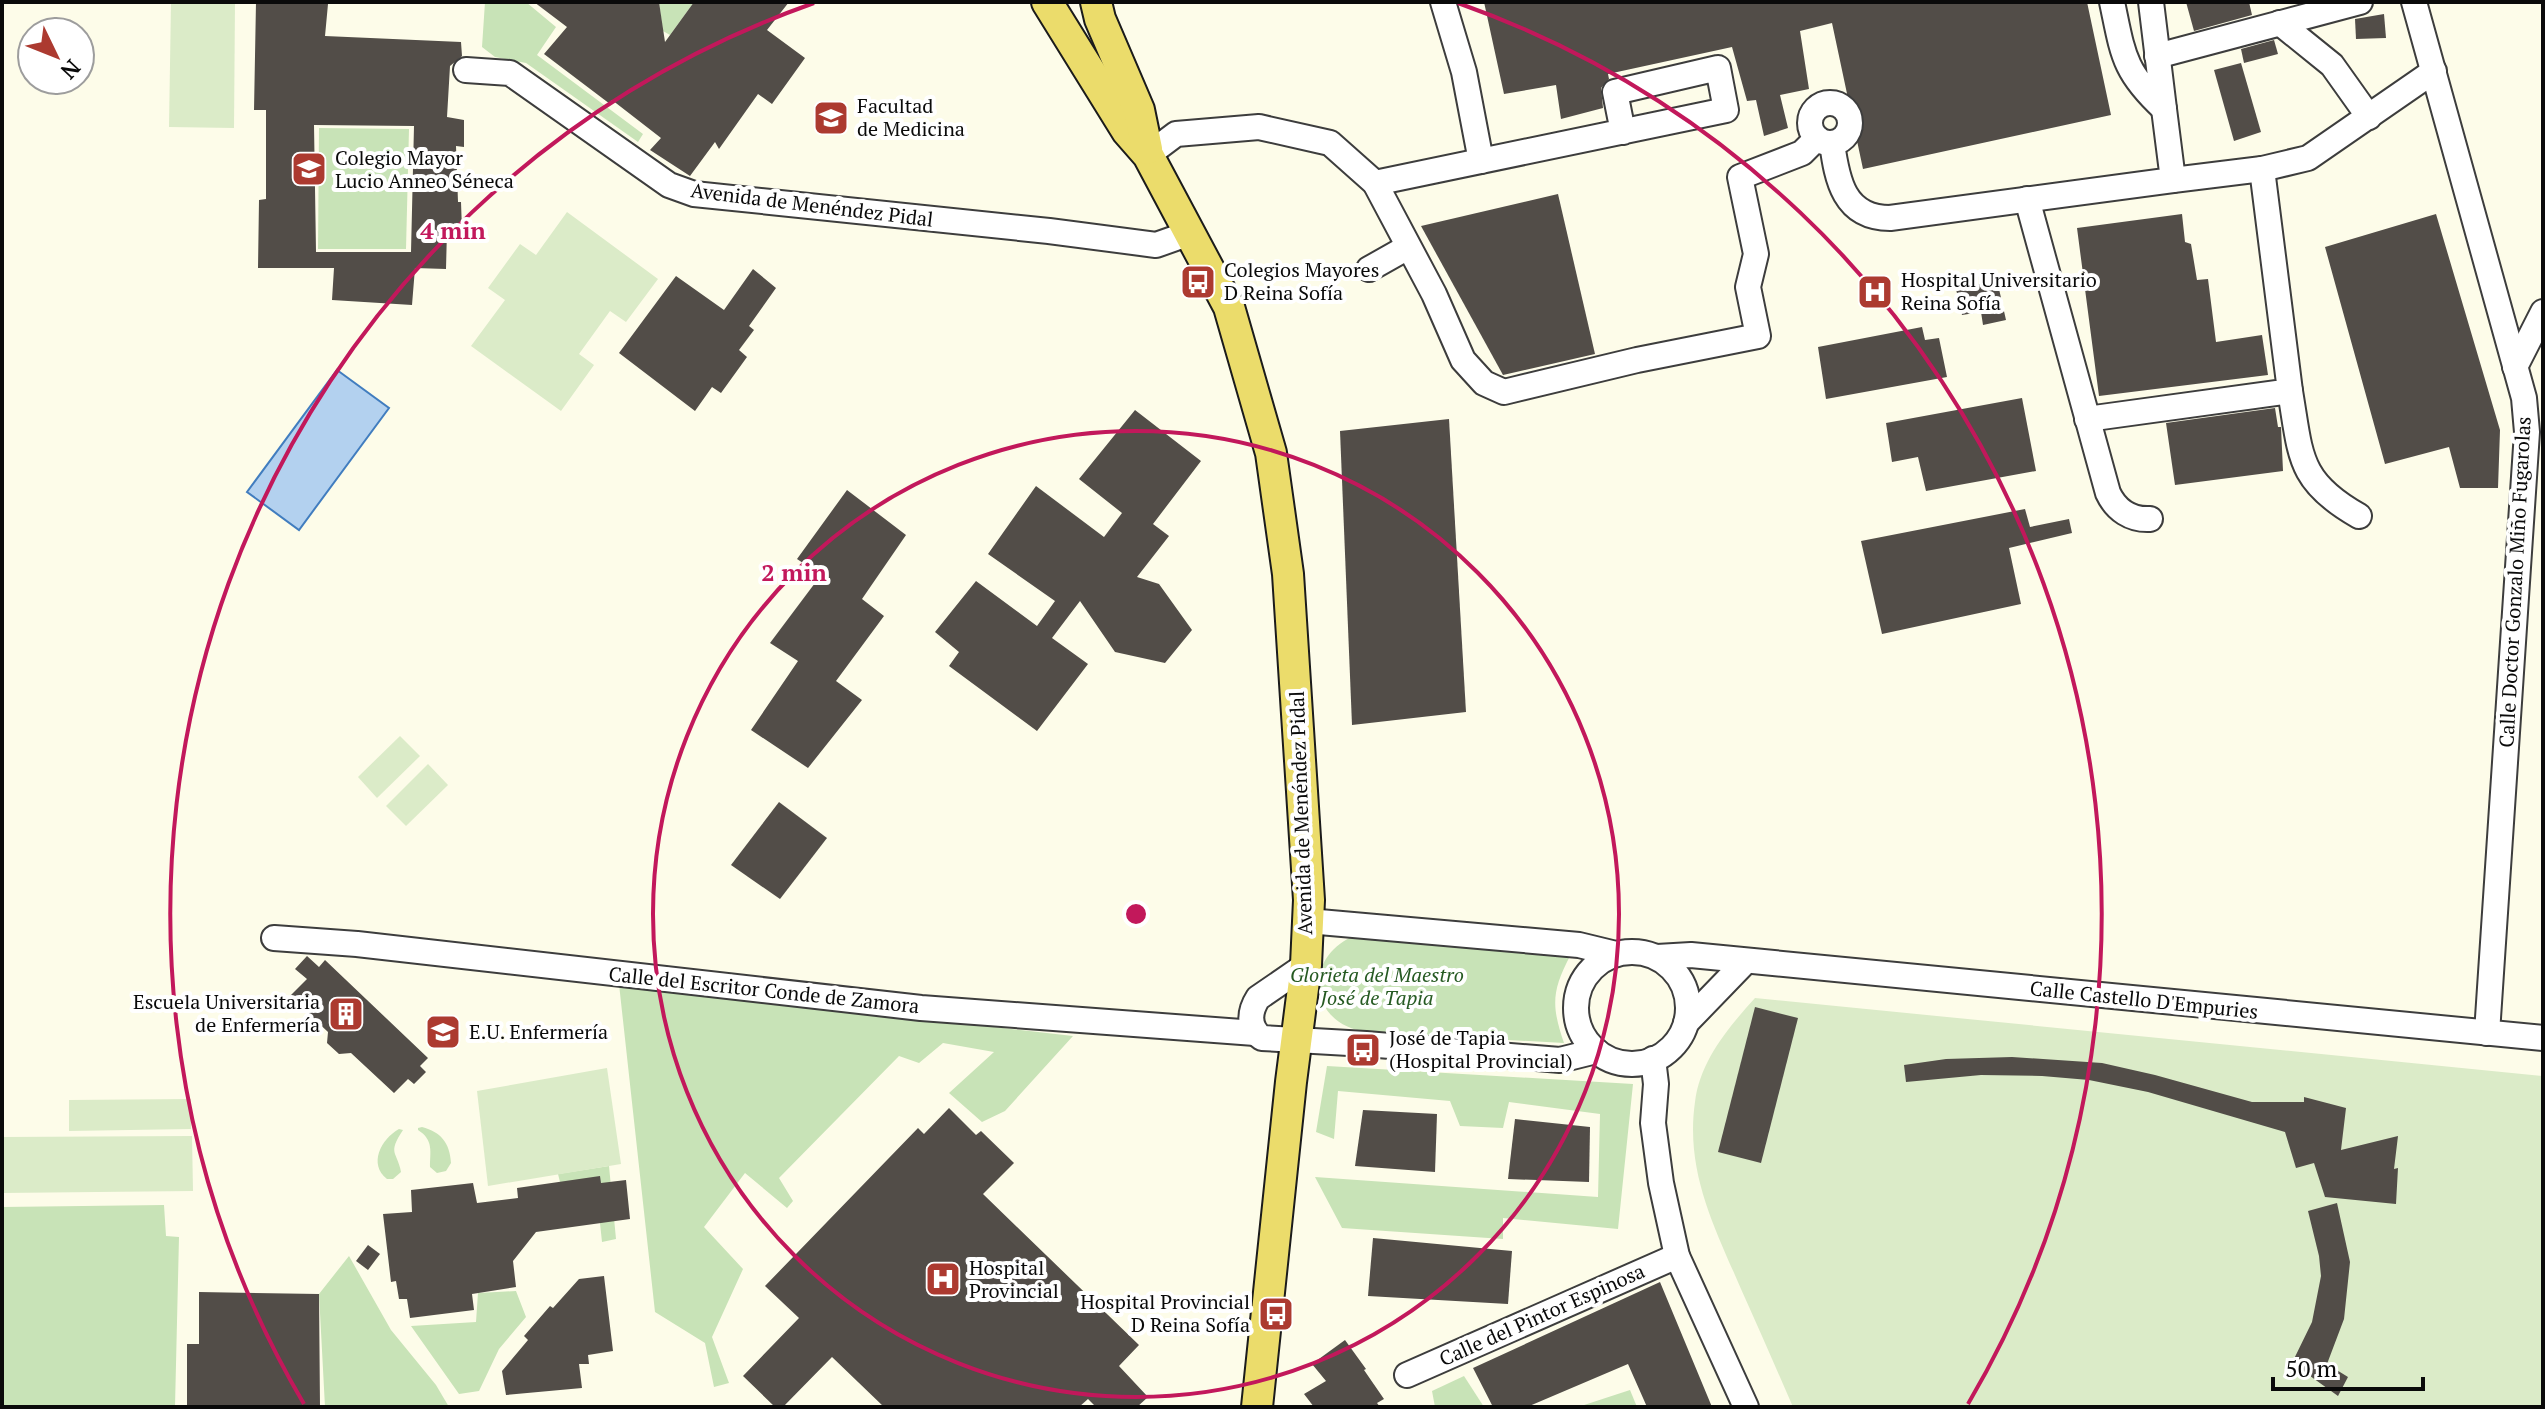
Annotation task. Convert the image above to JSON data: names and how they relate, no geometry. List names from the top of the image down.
{
  "streets": {
    "main road": ["Avenida de Menéndez Pidal"],
    "street": [
      "Calle Doctor Gonzalo Miño Fugarolas",
      "Calle del Escritor Conde de Zamora",
      "Calle Castello D'Empuries",
      "Calle del Pintor Espinosa"
    ]
  },
  "crossings": [
    ["Avenida de Menéndez Pidal", "Calle del Escritor Conde de Zamora"],
    ["Calle Doctor Gonzalo Miño Fugarolas", "Calle Castello D'Empuries"]
  ],
  "parks": ["Glorieta del Maestro José de Tapia"],
  "places": {
    "school or university": ["Facultad de Medicina", "Colegio Mayor Lucio Anneo Séneca", "E.U. Enfermería"],
    "bus stop": ["Colegios Mayores D Reina Sofía", "José de Tapia (Hospital Provincial)", "Hospital Provincial D Reina Sofía"],
    "hospital": ["Hospital Universitario Reina Sofía", "Hospital Provincial"],
    "building": ["Escuela Universitaria de Enfermería"]
  },
  "scale_bar": "50 m",
  "north": "bottom right",
  "rings": ["4 min", "2 min"]
}
